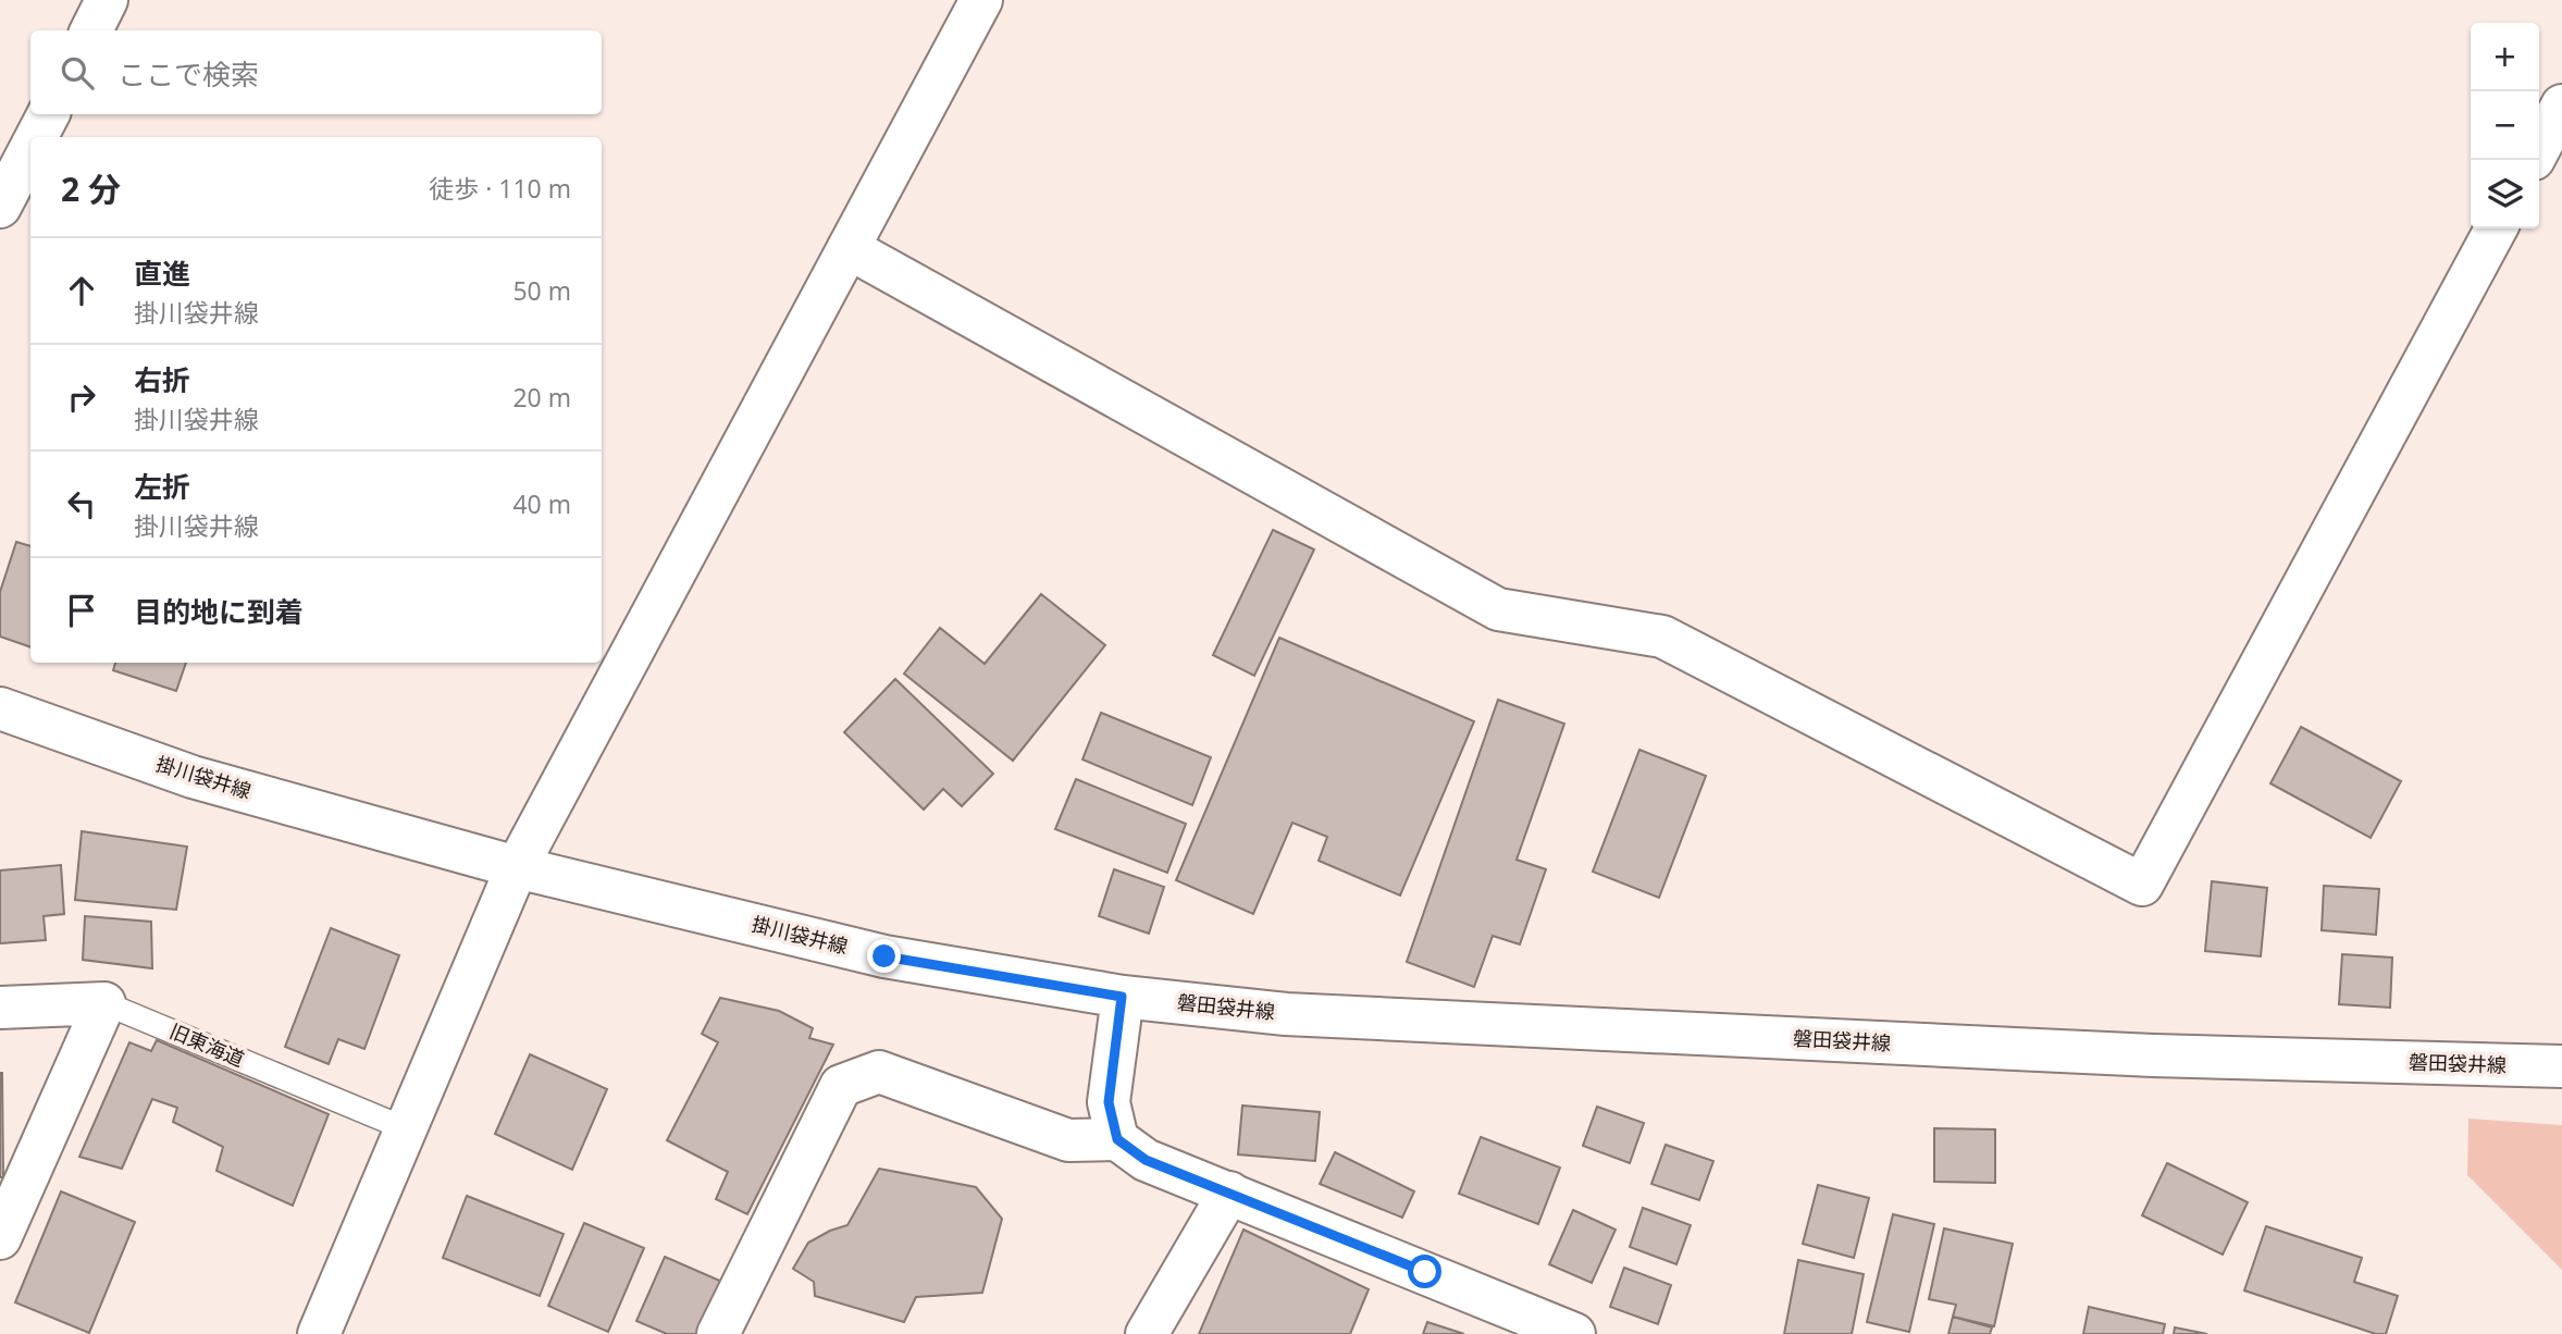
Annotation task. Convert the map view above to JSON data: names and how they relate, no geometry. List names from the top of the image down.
{
  "streets": {
    "street": ["掛川袋井線", "磐田袋井線", "旧東海道"]
  },
  "crossings": [
    ["掛川袋井線", "磐田袋井線"]
  ],
  "page": {
    "map_buttons": ["+", "−"],
    "search": "ここで検索",
    "heading": ["2 分", "徒歩 · 110 m"],
    "list": [
      ["直進", "掛川袋井線", "50 m"],
      ["右折", "掛川袋井線", "20 m"],
      ["左折", "掛川袋井線", "40 m"],
      "目的地に到着"
    ]
  }
}
